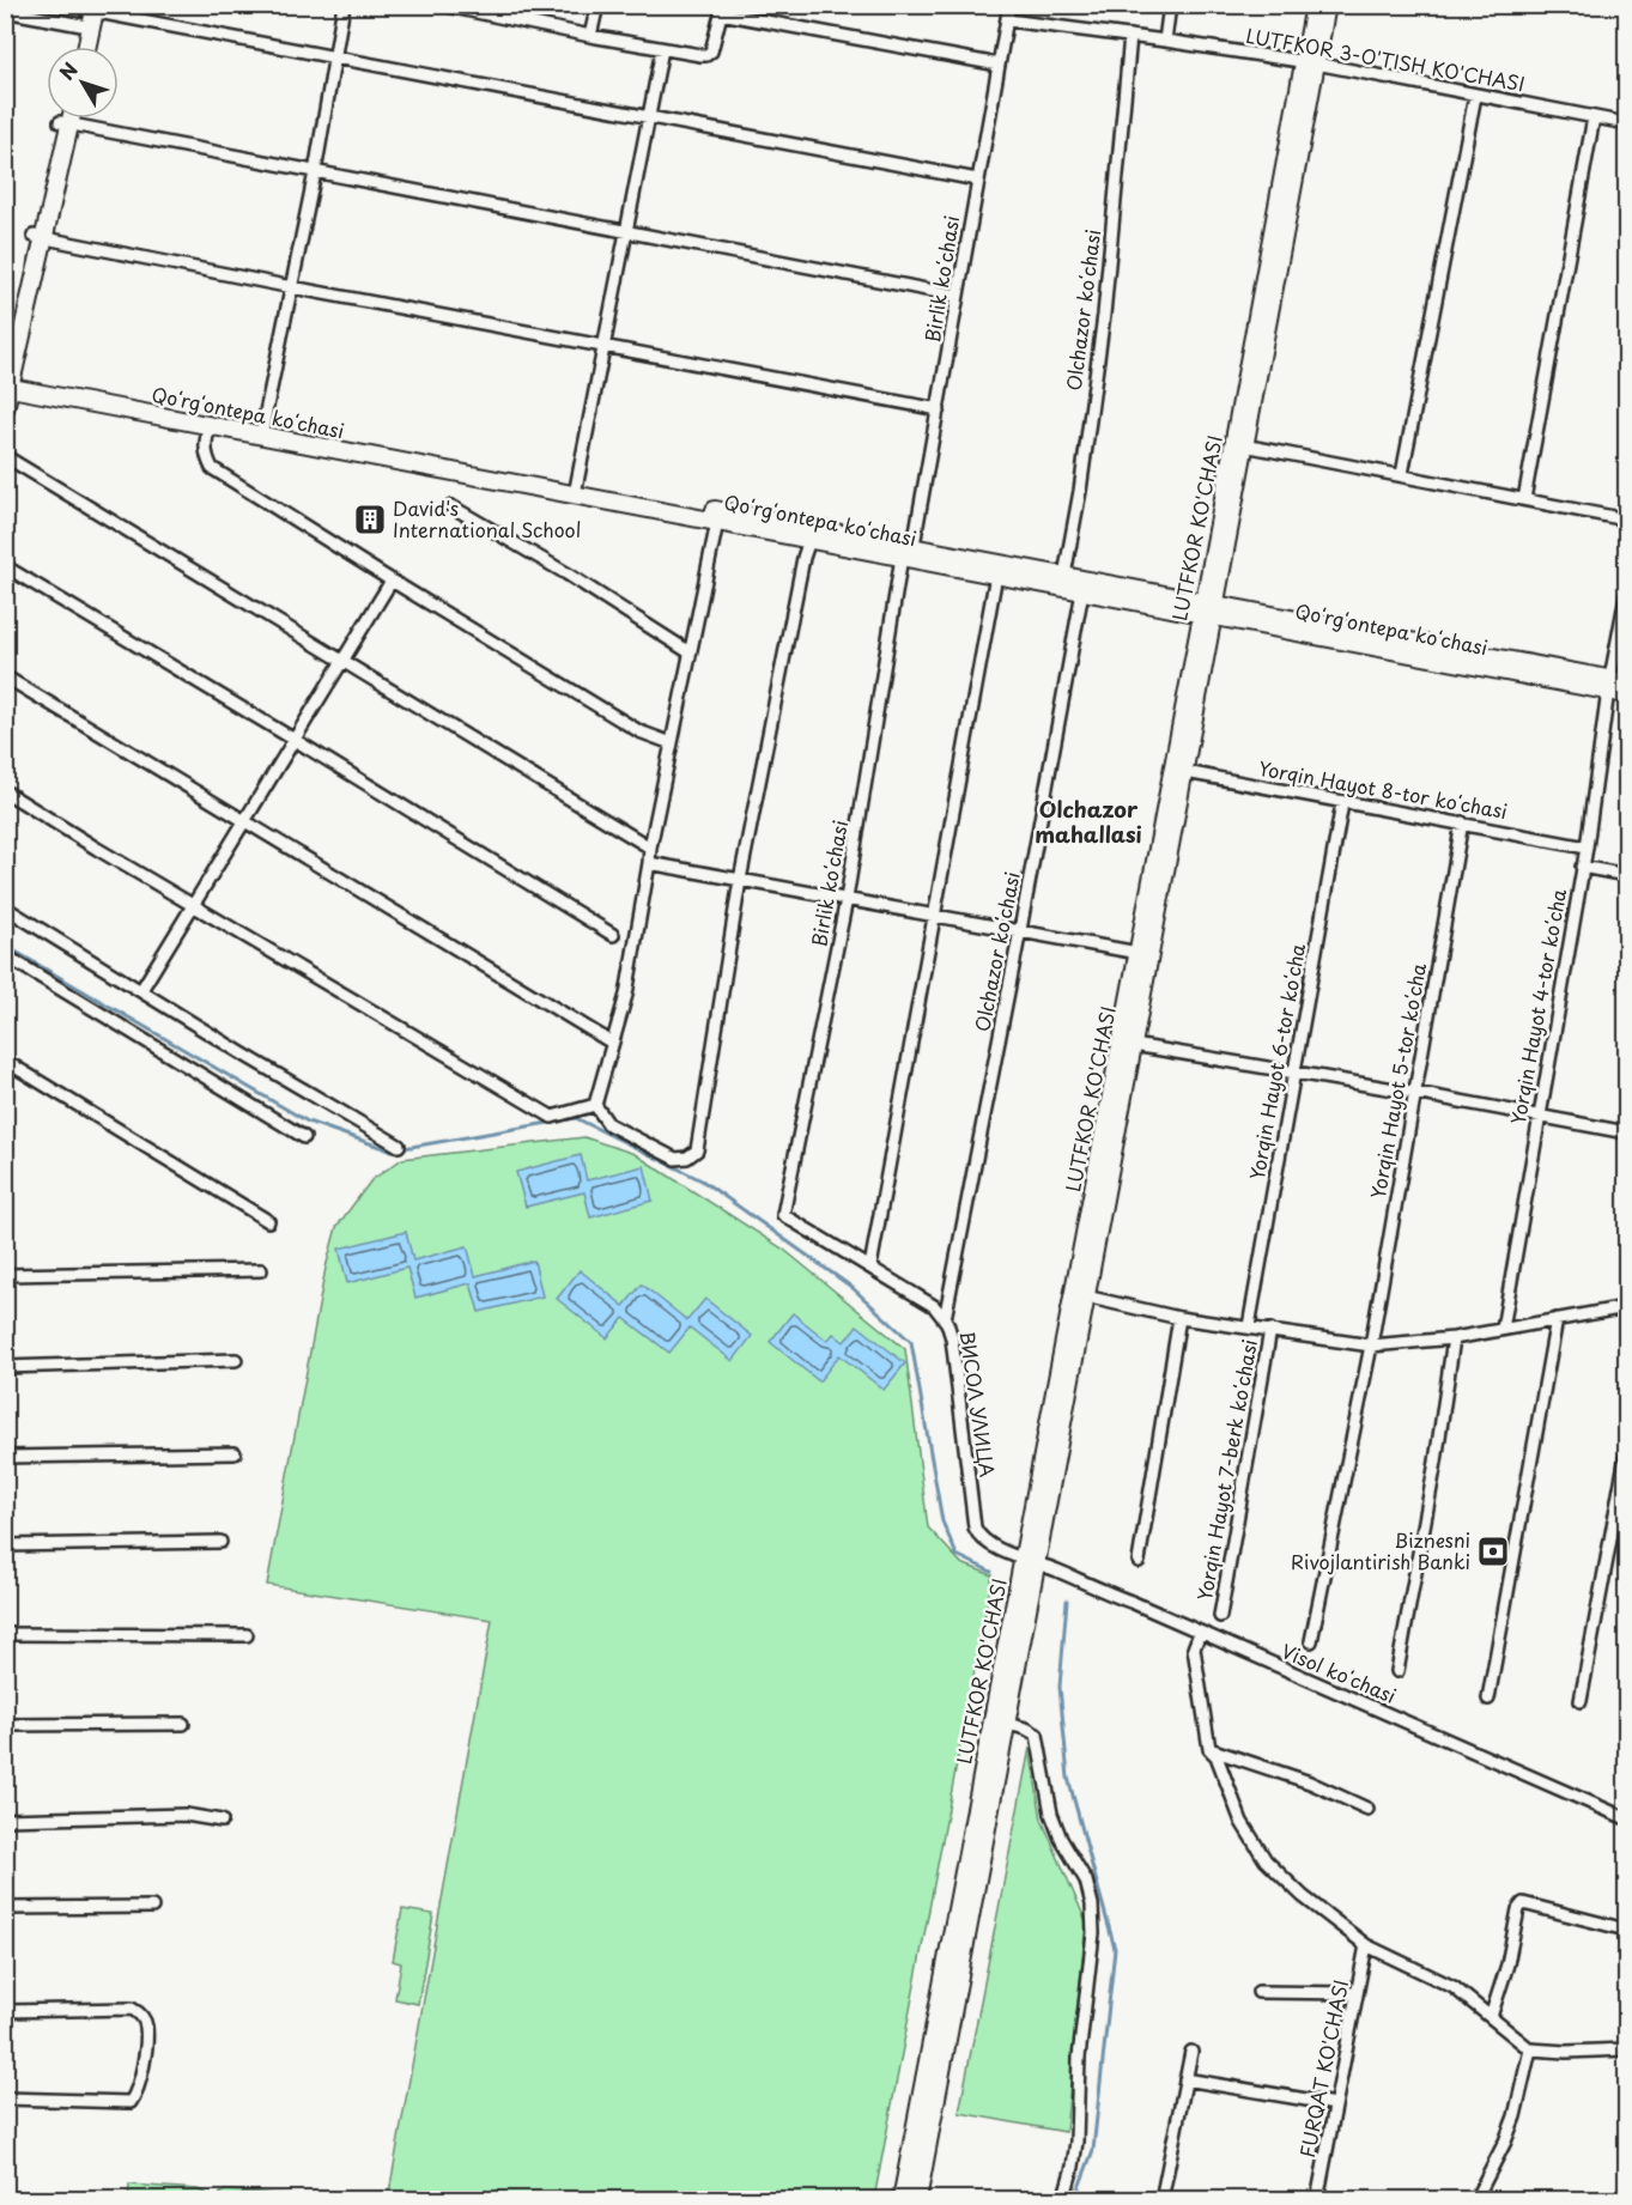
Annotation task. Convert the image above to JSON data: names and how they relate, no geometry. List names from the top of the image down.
{
  "streets": {
    "main road": ["Qoʻrgʻontepa koʻchasi", "LUTFKOR KO'CHASI"],
    "street": [
      "LUTFKOR 3-O'TISH KO'CHASI",
      "Birlik koʻchasi",
      "Olchazor koʻchasi",
      "Yorqin Hayot 8-tor koʻchasi",
      "Yorqin Hayot 4-tor koʻcha",
      "Yorqin Hayot 6-tor koʻcha",
      "Yorqin Hayot 5-tor koʻcha",
      "ВИСОЛ УЛИЦА",
      "Yorqin Hayot 7-berk koʻchasi",
      "Visol koʻchasi",
      "FURQAT KO'CHASI"
    ]
  },
  "crossings": [
    ["LUTFKOR 3-O'TISH KO'CHASI", "Birlik koʻchasi"],
    ["LUTFKOR 3-O'TISH KO'CHASI", "Olchazor koʻchasi"],
    ["LUTFKOR 3-O'TISH KO'CHASI", "LUTFKOR KO'CHASI"],
    ["Birlik koʻchasi", "Qoʻrgʻontepa koʻchasi"],
    ["Birlik koʻchasi", "ВИСОЛ УЛИЦА"],
    ["Olchazor koʻchasi", "Qoʻrgʻontepa koʻchasi"],
    ["Olchazor koʻchasi", "ВИСОЛ УЛИЦА"],
    ["Qoʻrgʻontepa koʻchasi", "LUTFKOR KO'CHASI"],
    ["Qoʻrgʻontepa koʻchasi", "Yorqin Hayot 4-tor koʻcha"],
    ["LUTFKOR KO'CHASI", "Yorqin Hayot 8-tor koʻchasi"],
    ["LUTFKOR KO'CHASI", "ВИСОЛ УЛИЦА"],
    ["LUTFKOR KO'CHASI", "Visol koʻchasi"],
    ["Yorqin Hayot 8-tor koʻchasi", "Yorqin Hayot 4-tor koʻcha"],
    ["Yorqin Hayot 8-tor koʻchasi", "Yorqin Hayot 6-tor koʻcha"],
    ["Yorqin Hayot 8-tor koʻchasi", "Yorqin Hayot 5-tor koʻcha"],
    ["ВИСОЛ УЛИЦА", "Visol koʻchasi"]
  ],
  "districts": ["Olchazor mahallasi"],
  "places": {
    "building": ["David's International School"],
    "bank": ["Biznesni Rivojlantirish Banki"]
  },
  "north": "top left"
}
